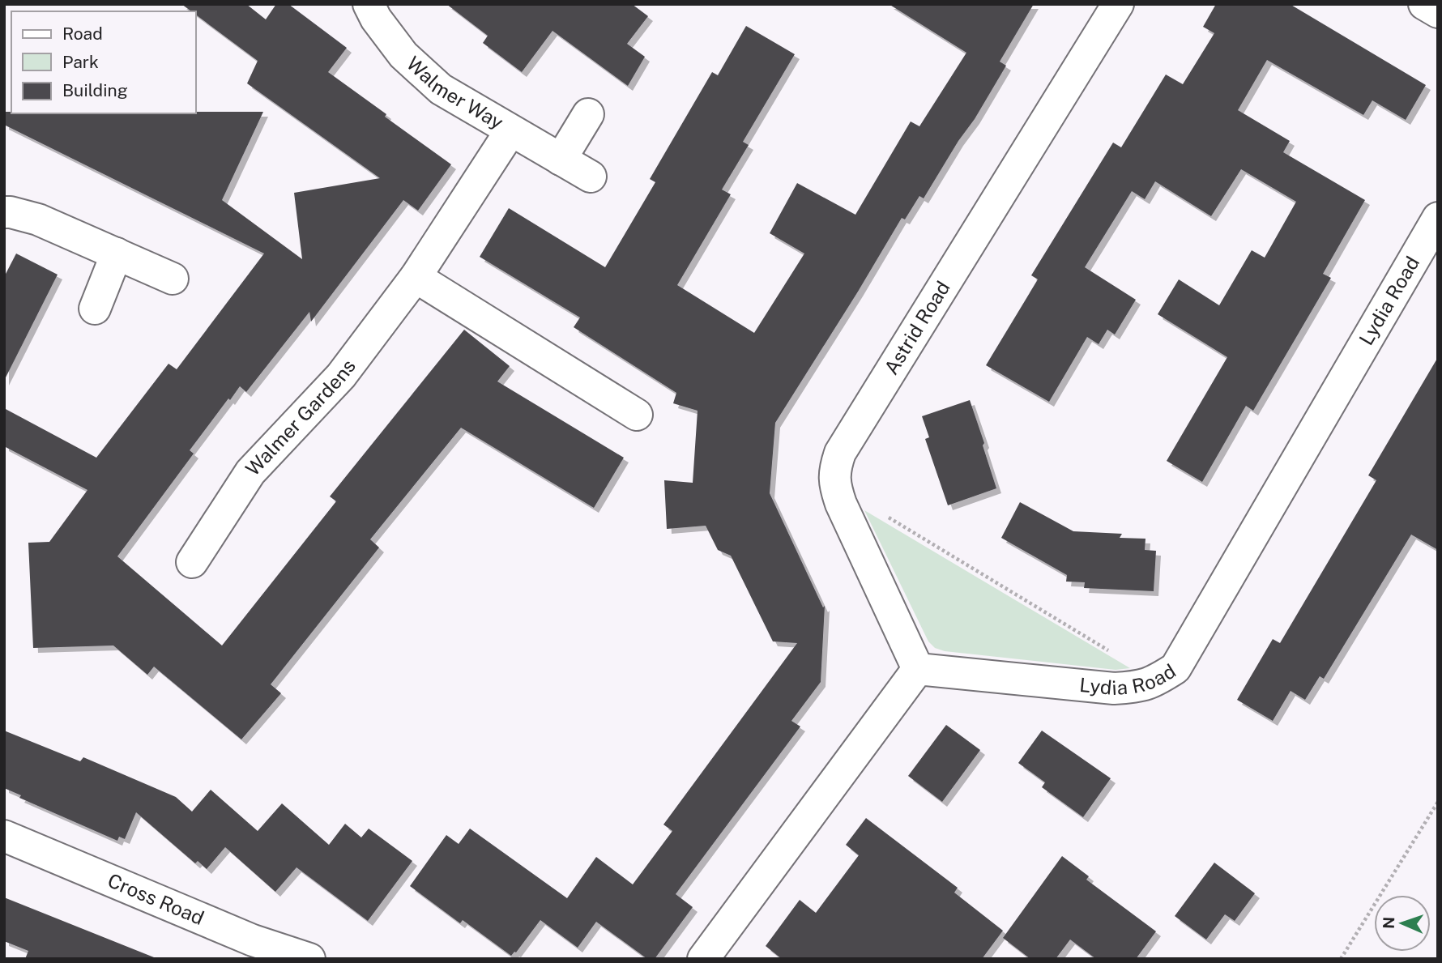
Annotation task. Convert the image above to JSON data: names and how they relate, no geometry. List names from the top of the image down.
{
  "streets": {
    "street": [
      "Walmer Way",
      "Lydia Road",
      "Astrid Road",
      "Walmer Gardens",
      "Cross Road"
    ]
  },
  "crossings": [
    ["Walmer Way", "Walmer Gardens"],
    ["Lydia Road", "Astrid Road"]
  ],
  "legend": ["Road", "Park", "Building"],
  "north": "left"
}
